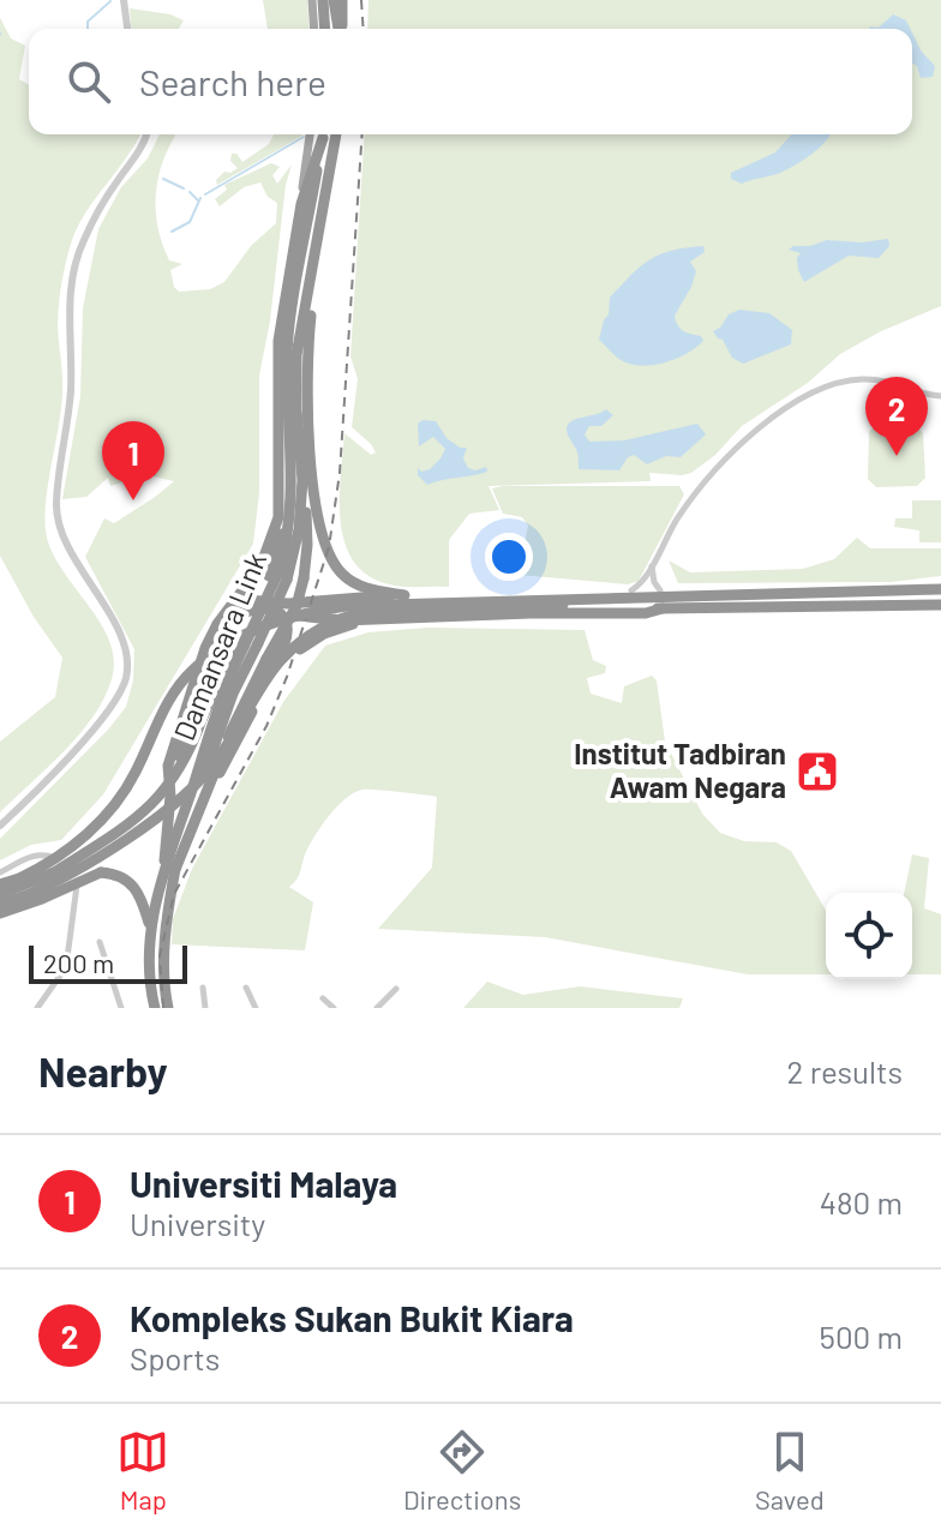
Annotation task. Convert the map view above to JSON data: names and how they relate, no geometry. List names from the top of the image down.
{
  "streets": {
    "highway": ["Damansara Link"]
  },
  "places": {
    "public building": ["Institut Tadbiran Awam Negara"]
  },
  "scale_bar": "200 m",
  "page": {
    "search": "Search here",
    "pins": ["2", "1"],
    "scale": "200 m",
    "heading": ["Nearby", "2 results"],
    "list": [
      {
        "mark": "1",
        "name": "Universiti Malaya",
        "note": "University",
        "value": "480 m"
      },
      {
        "mark": "2",
        "name": "Kompleks Sukan Bukit Kiara",
        "note": "Sports",
        "value": "500 m"
      }
    ],
    "nav": ["Map", "Directions", "Saved"]
  }
}
